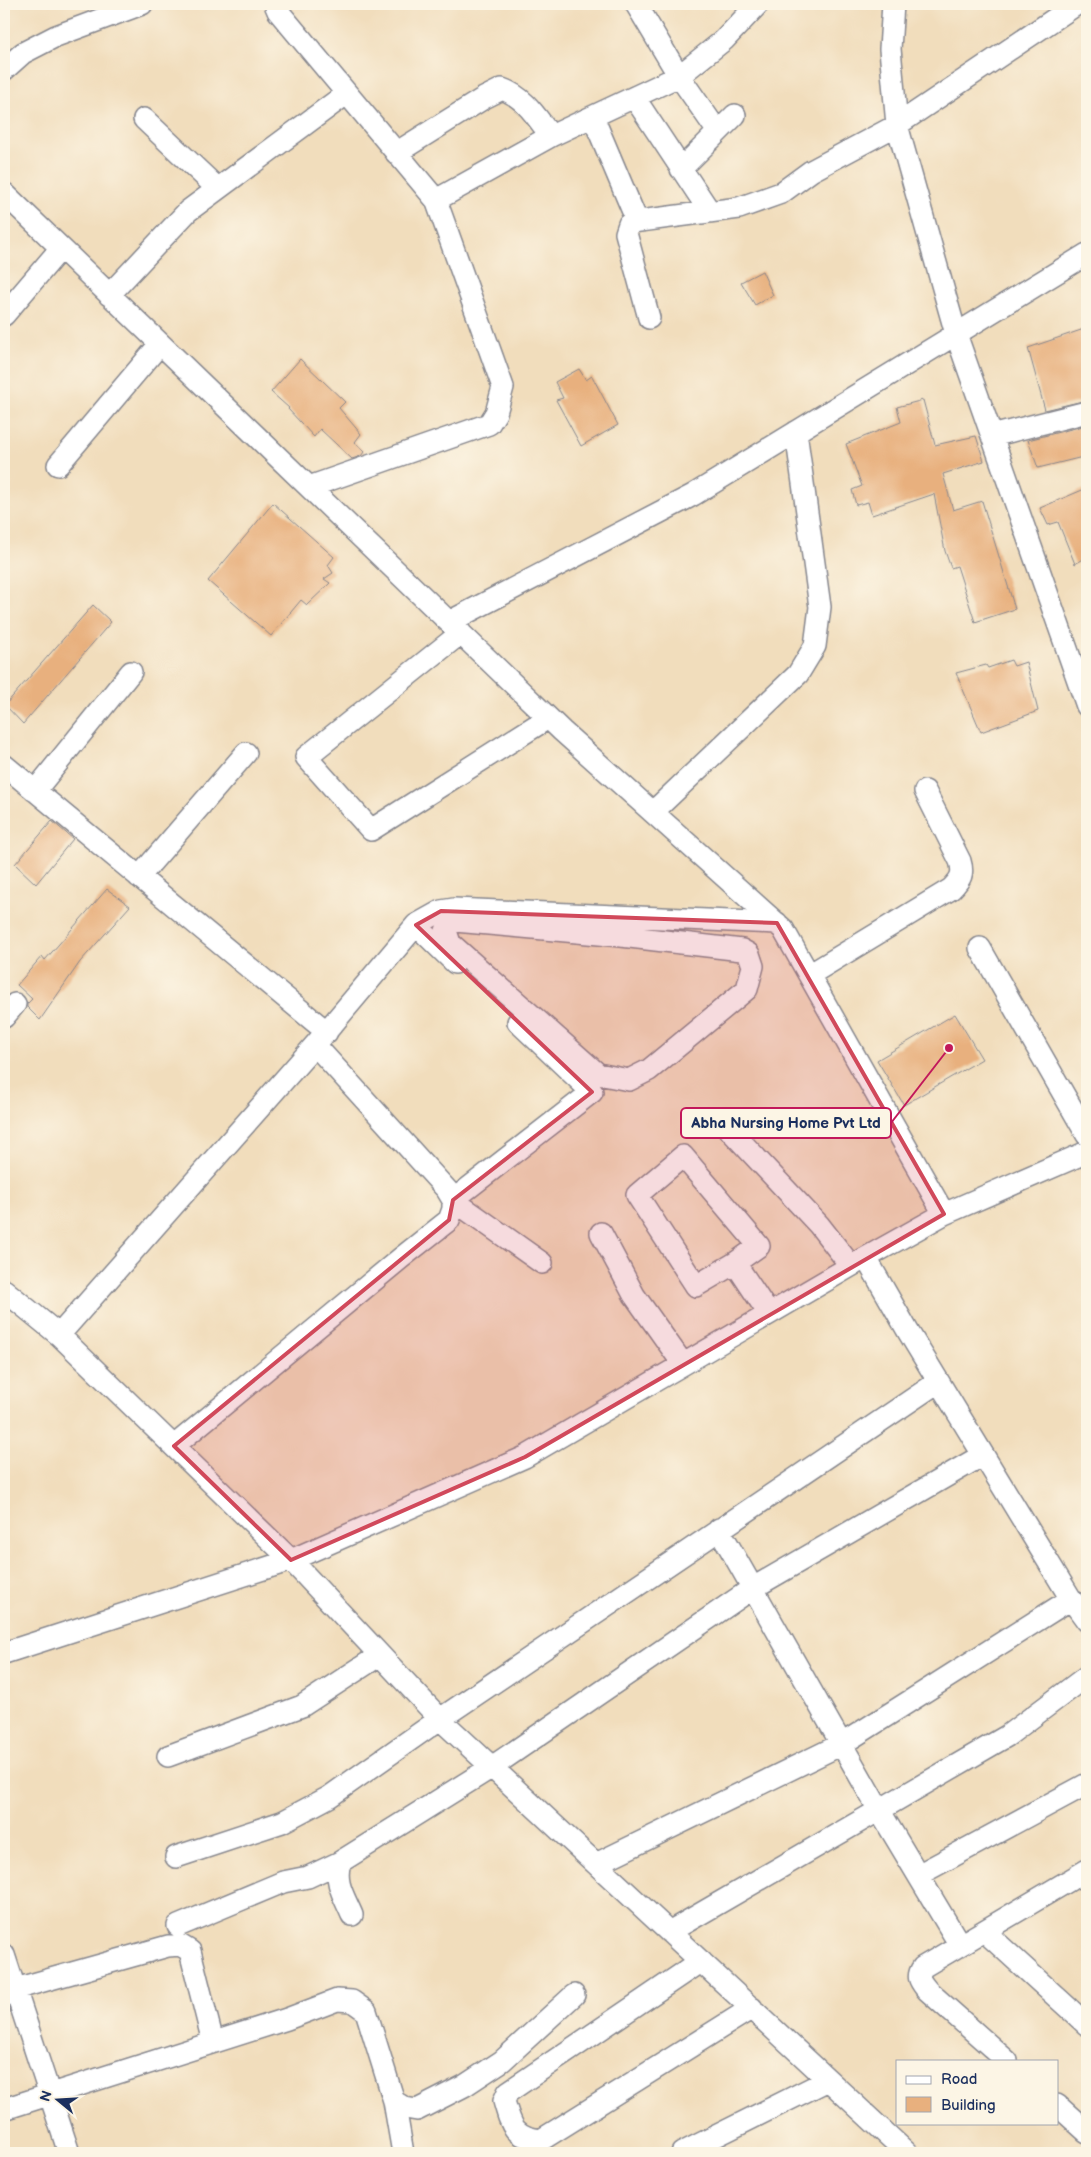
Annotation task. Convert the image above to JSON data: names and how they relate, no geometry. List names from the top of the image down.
{
  "places": ["Abha Nursing Home Pvt Ltd"],
  "legend": ["Road", "Building"],
  "north": "left"
}
